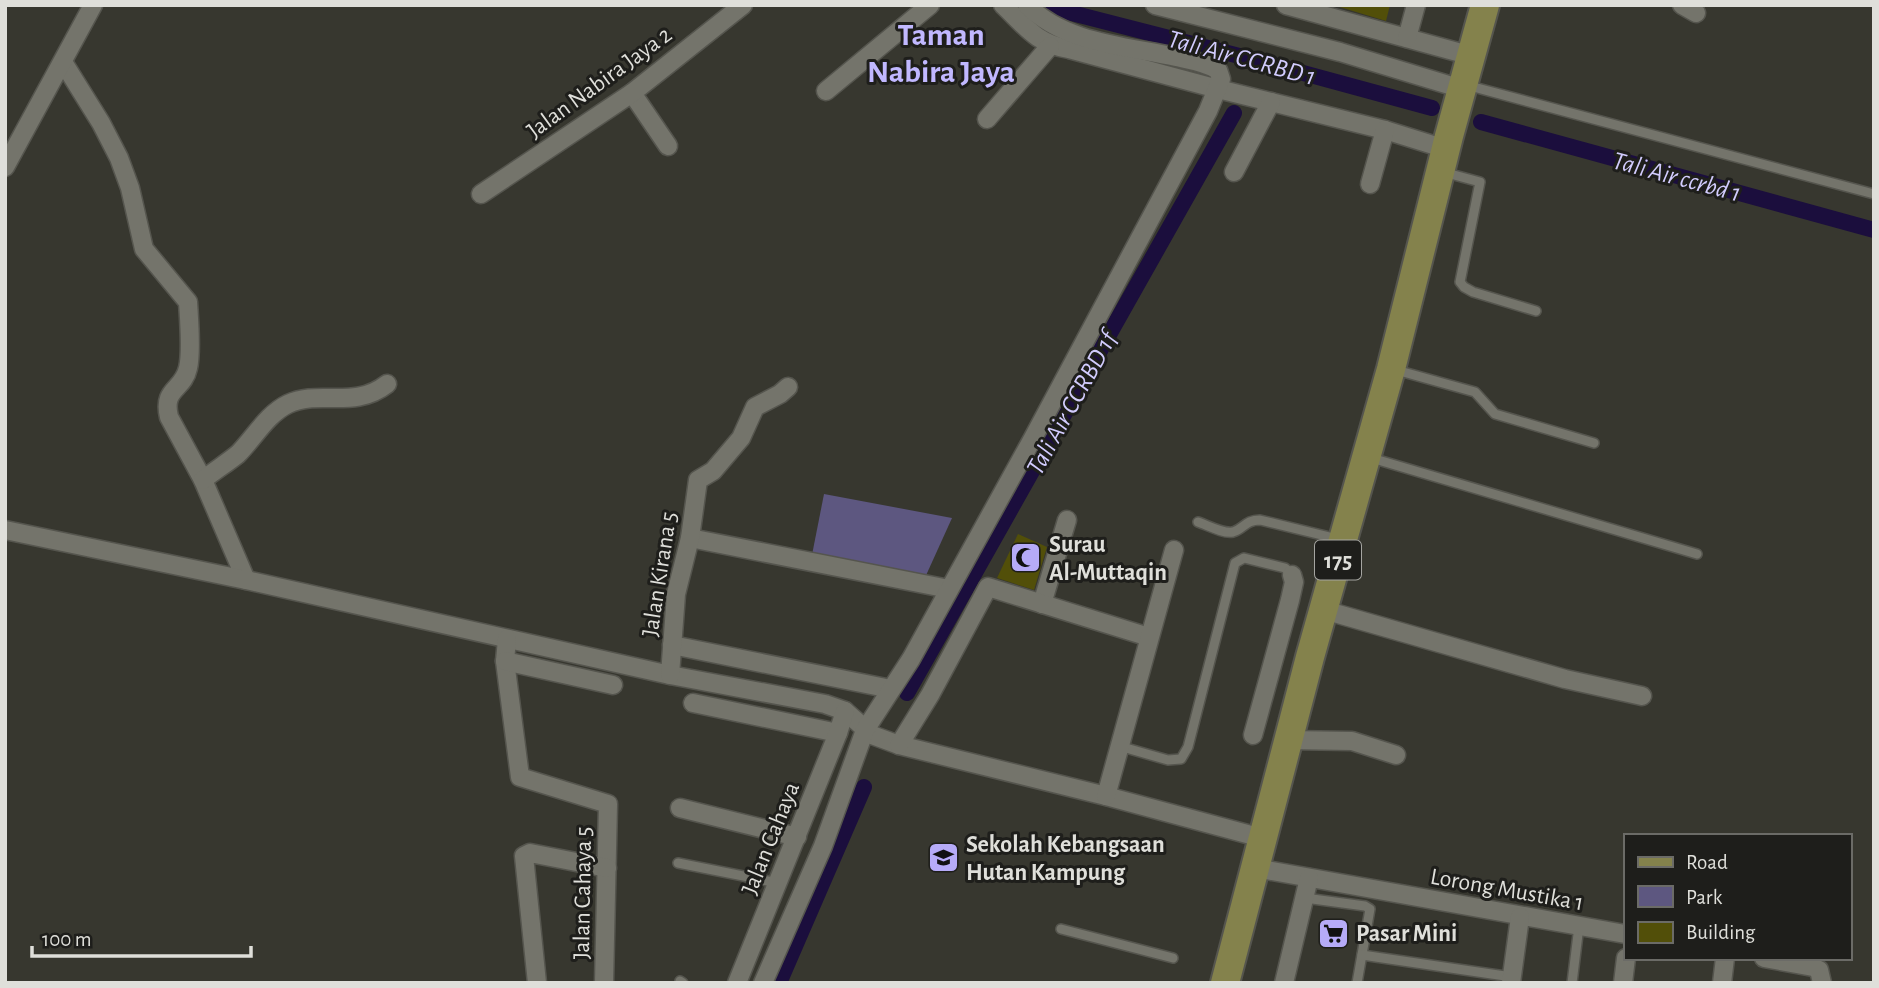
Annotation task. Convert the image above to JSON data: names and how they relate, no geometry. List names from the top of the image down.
{
  "streets": {
    "main road": ["175"],
    "street": [
      "Jalan Nabira Jaya 2",
      "Jalan Kirana 5",
      "Jalan Cahaya",
      "Lorong Mustika 1",
      "Jalan Cahaya 5"
    ]
  },
  "crossings": [
    ["175", "Lorong Mustika 1"]
  ],
  "districts": ["Taman Nabira Jaya"],
  "water": ["Tali Air CCRBD 1", "Tali Air ccrbd 1", "Tali Air CCRBD 1f"],
  "places": {
    "mosque": ["Surau Al-Muttaqin"],
    "school or university": ["Sekolah Kebangsaan Hutan Kampung"],
    "supermarket": ["Pasar Mini"]
  },
  "legend": ["Road", "Park", "Building"],
  "scale_bar": "100 m"
}
